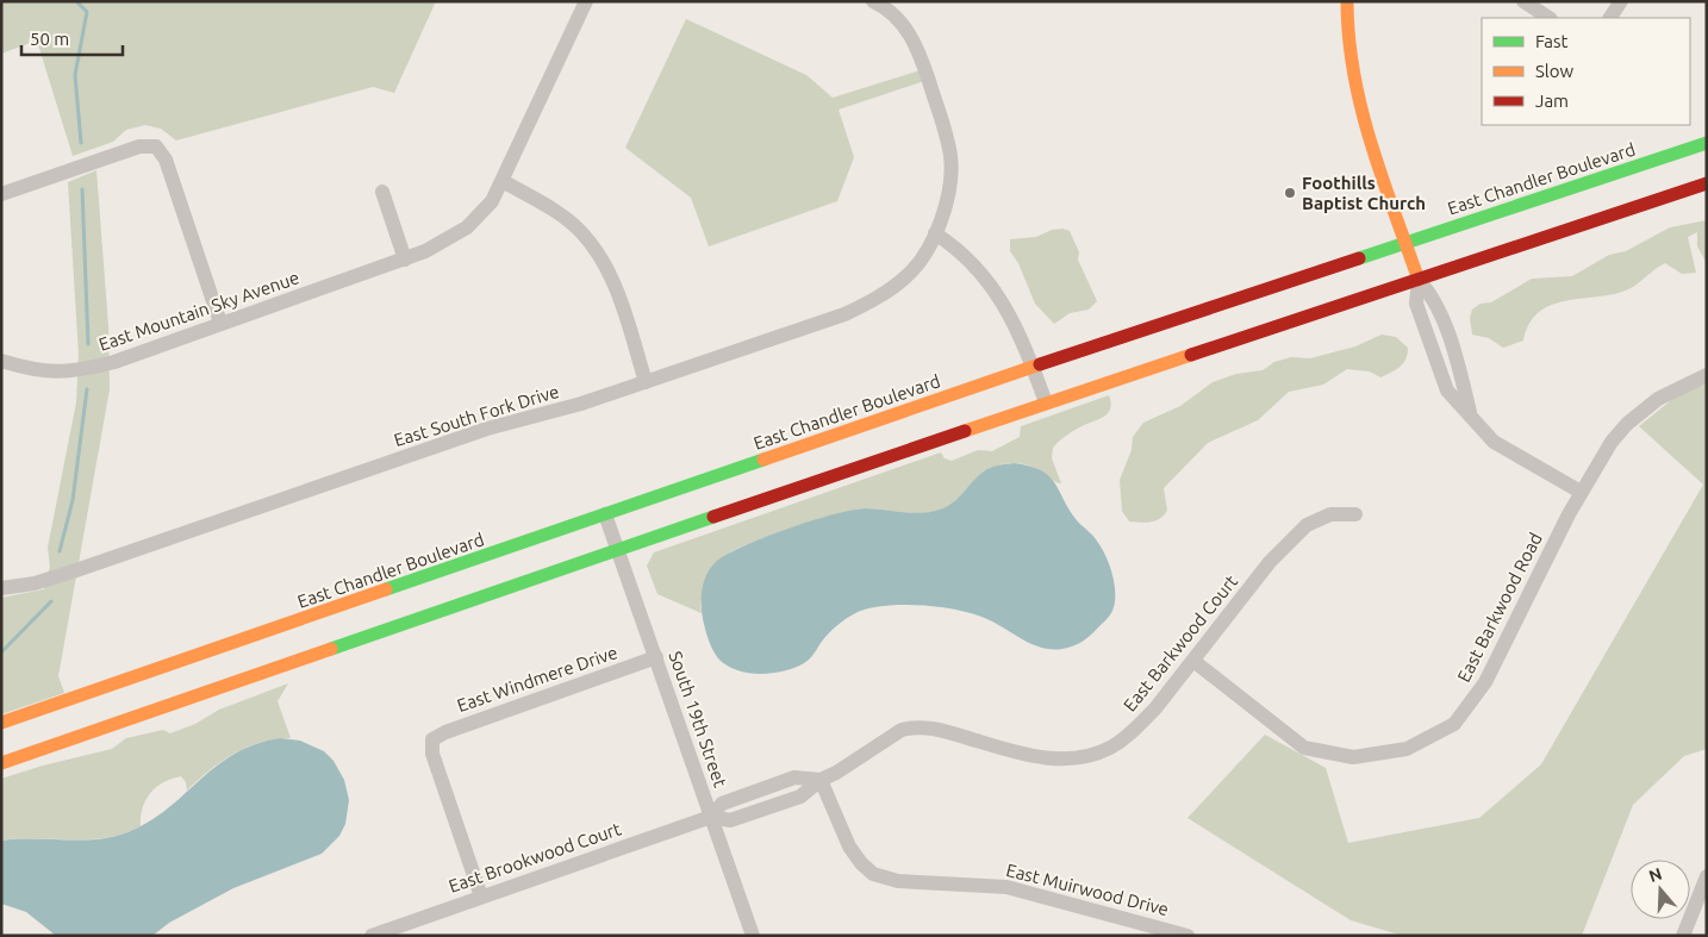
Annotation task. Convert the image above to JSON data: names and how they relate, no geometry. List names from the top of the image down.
{
  "streets": {
    "main road": ["East Chandler Boulevard"],
    "street": [
      "East Mountain Sky Avenue",
      "East South Fork Drive",
      "East Barkwood Road",
      "East Barkwood Court",
      "East Windmere Drive",
      "South 19th Street",
      "East Brookwood Court",
      "East Muirwood Drive"
    ]
  },
  "crossings": [
    ["East Chandler Boulevard", "South 19th Street"],
    ["East Barkwood Road", "East Barkwood Court"],
    ["East Barkwood Court", "South 19th Street"],
    ["East Barkwood Court", "East Brookwood Court"],
    ["East Barkwood Court", "East Muirwood Drive"],
    ["East Windmere Drive", "South 19th Street"],
    ["East Windmere Drive", "East Brookwood Court"],
    ["South 19th Street", "East Brookwood Court"]
  ],
  "places": ["Foothills Baptist Church"],
  "legend": ["Fast", "Slow", "Jam"],
  "scale_bar": "50 m",
  "north": "top"
}
